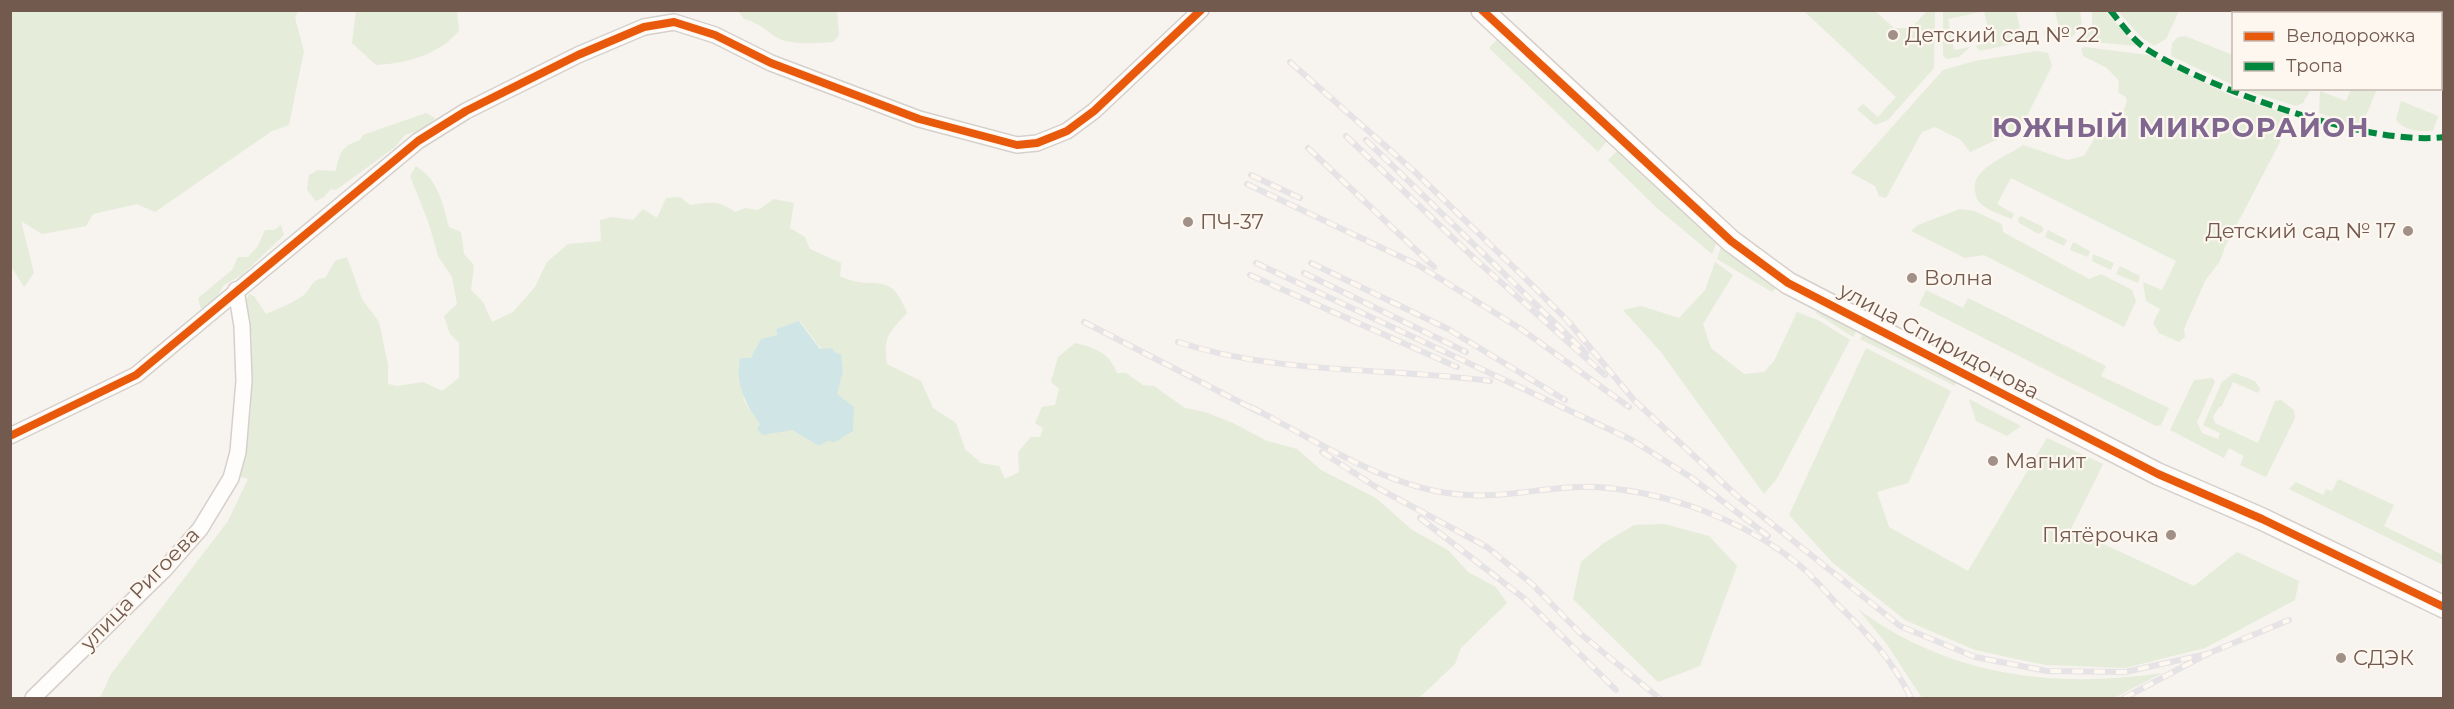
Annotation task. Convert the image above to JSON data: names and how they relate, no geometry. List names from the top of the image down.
{
  "streets": {
    "street": ["улица Спиридонова", "улица Ригоева"]
  },
  "districts": ["ЮЖНЫЙ МИКРОРАЙОН"],
  "places": [
    "Детский сад № 22",
    "ПЧ-37",
    "Детский сад № 17",
    "Волна",
    "Магнит",
    "Пятёрочка",
    "СДЭК"
  ],
  "legend": ["Велодорожка", "Тропа"]
}
